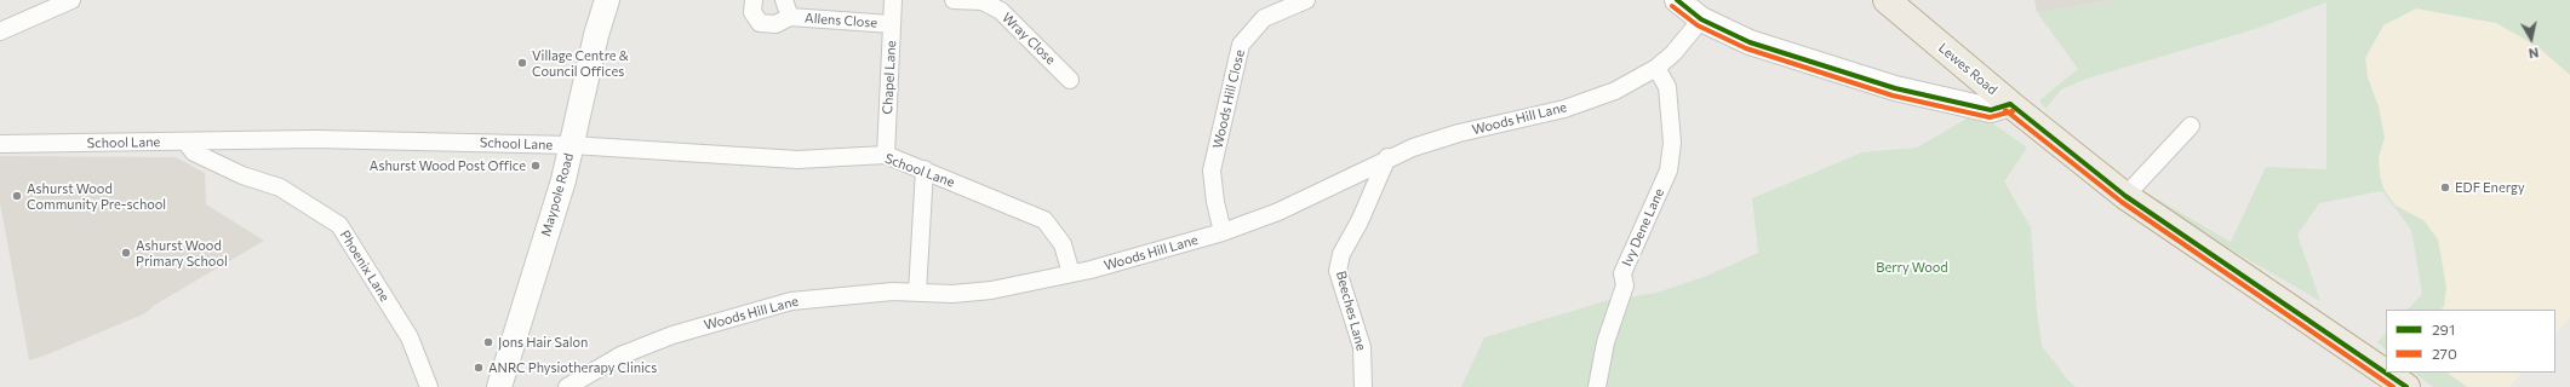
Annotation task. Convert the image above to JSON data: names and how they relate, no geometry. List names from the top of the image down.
{
  "streets": {
    "highway": ["Lewes Road"],
    "street": [
      "Allens Close",
      "Wray Close",
      "Chapel Lane",
      "Woods Hill Close",
      "Woods Hill Lane",
      "School Lane",
      "Maypole Road",
      "Ivy Dene Lane",
      "Phoenix Lane",
      "Beeches Lane"
    ]
  },
  "crossings": [
    ["Allens Close", "Chapel Lane"],
    ["Chapel Lane", "School Lane"],
    ["Woods Hill Close", "Woods Hill Lane"],
    ["Woods Hill Lane", "School Lane"],
    ["Woods Hill Lane", "Ivy Dene Lane"],
    ["Woods Hill Lane", "Beeches Lane"],
    ["School Lane", "Maypole Road"],
    ["School Lane", "Phoenix Lane"]
  ],
  "parks": ["Berry Wood"],
  "places": [
    "Village Centre & Council Offices",
    "Ashurst Wood Post Office",
    "EDF Energy",
    "Ashurst Wood Community Pre-school",
    "Ashurst Wood Primary School",
    "Jons Hair Salon",
    "ANRC Physiotherapy Clinics"
  ],
  "lines": ["transit line 291", "transit line 270"],
  "legend": ["291", "270"],
  "north": "bottom"
}
